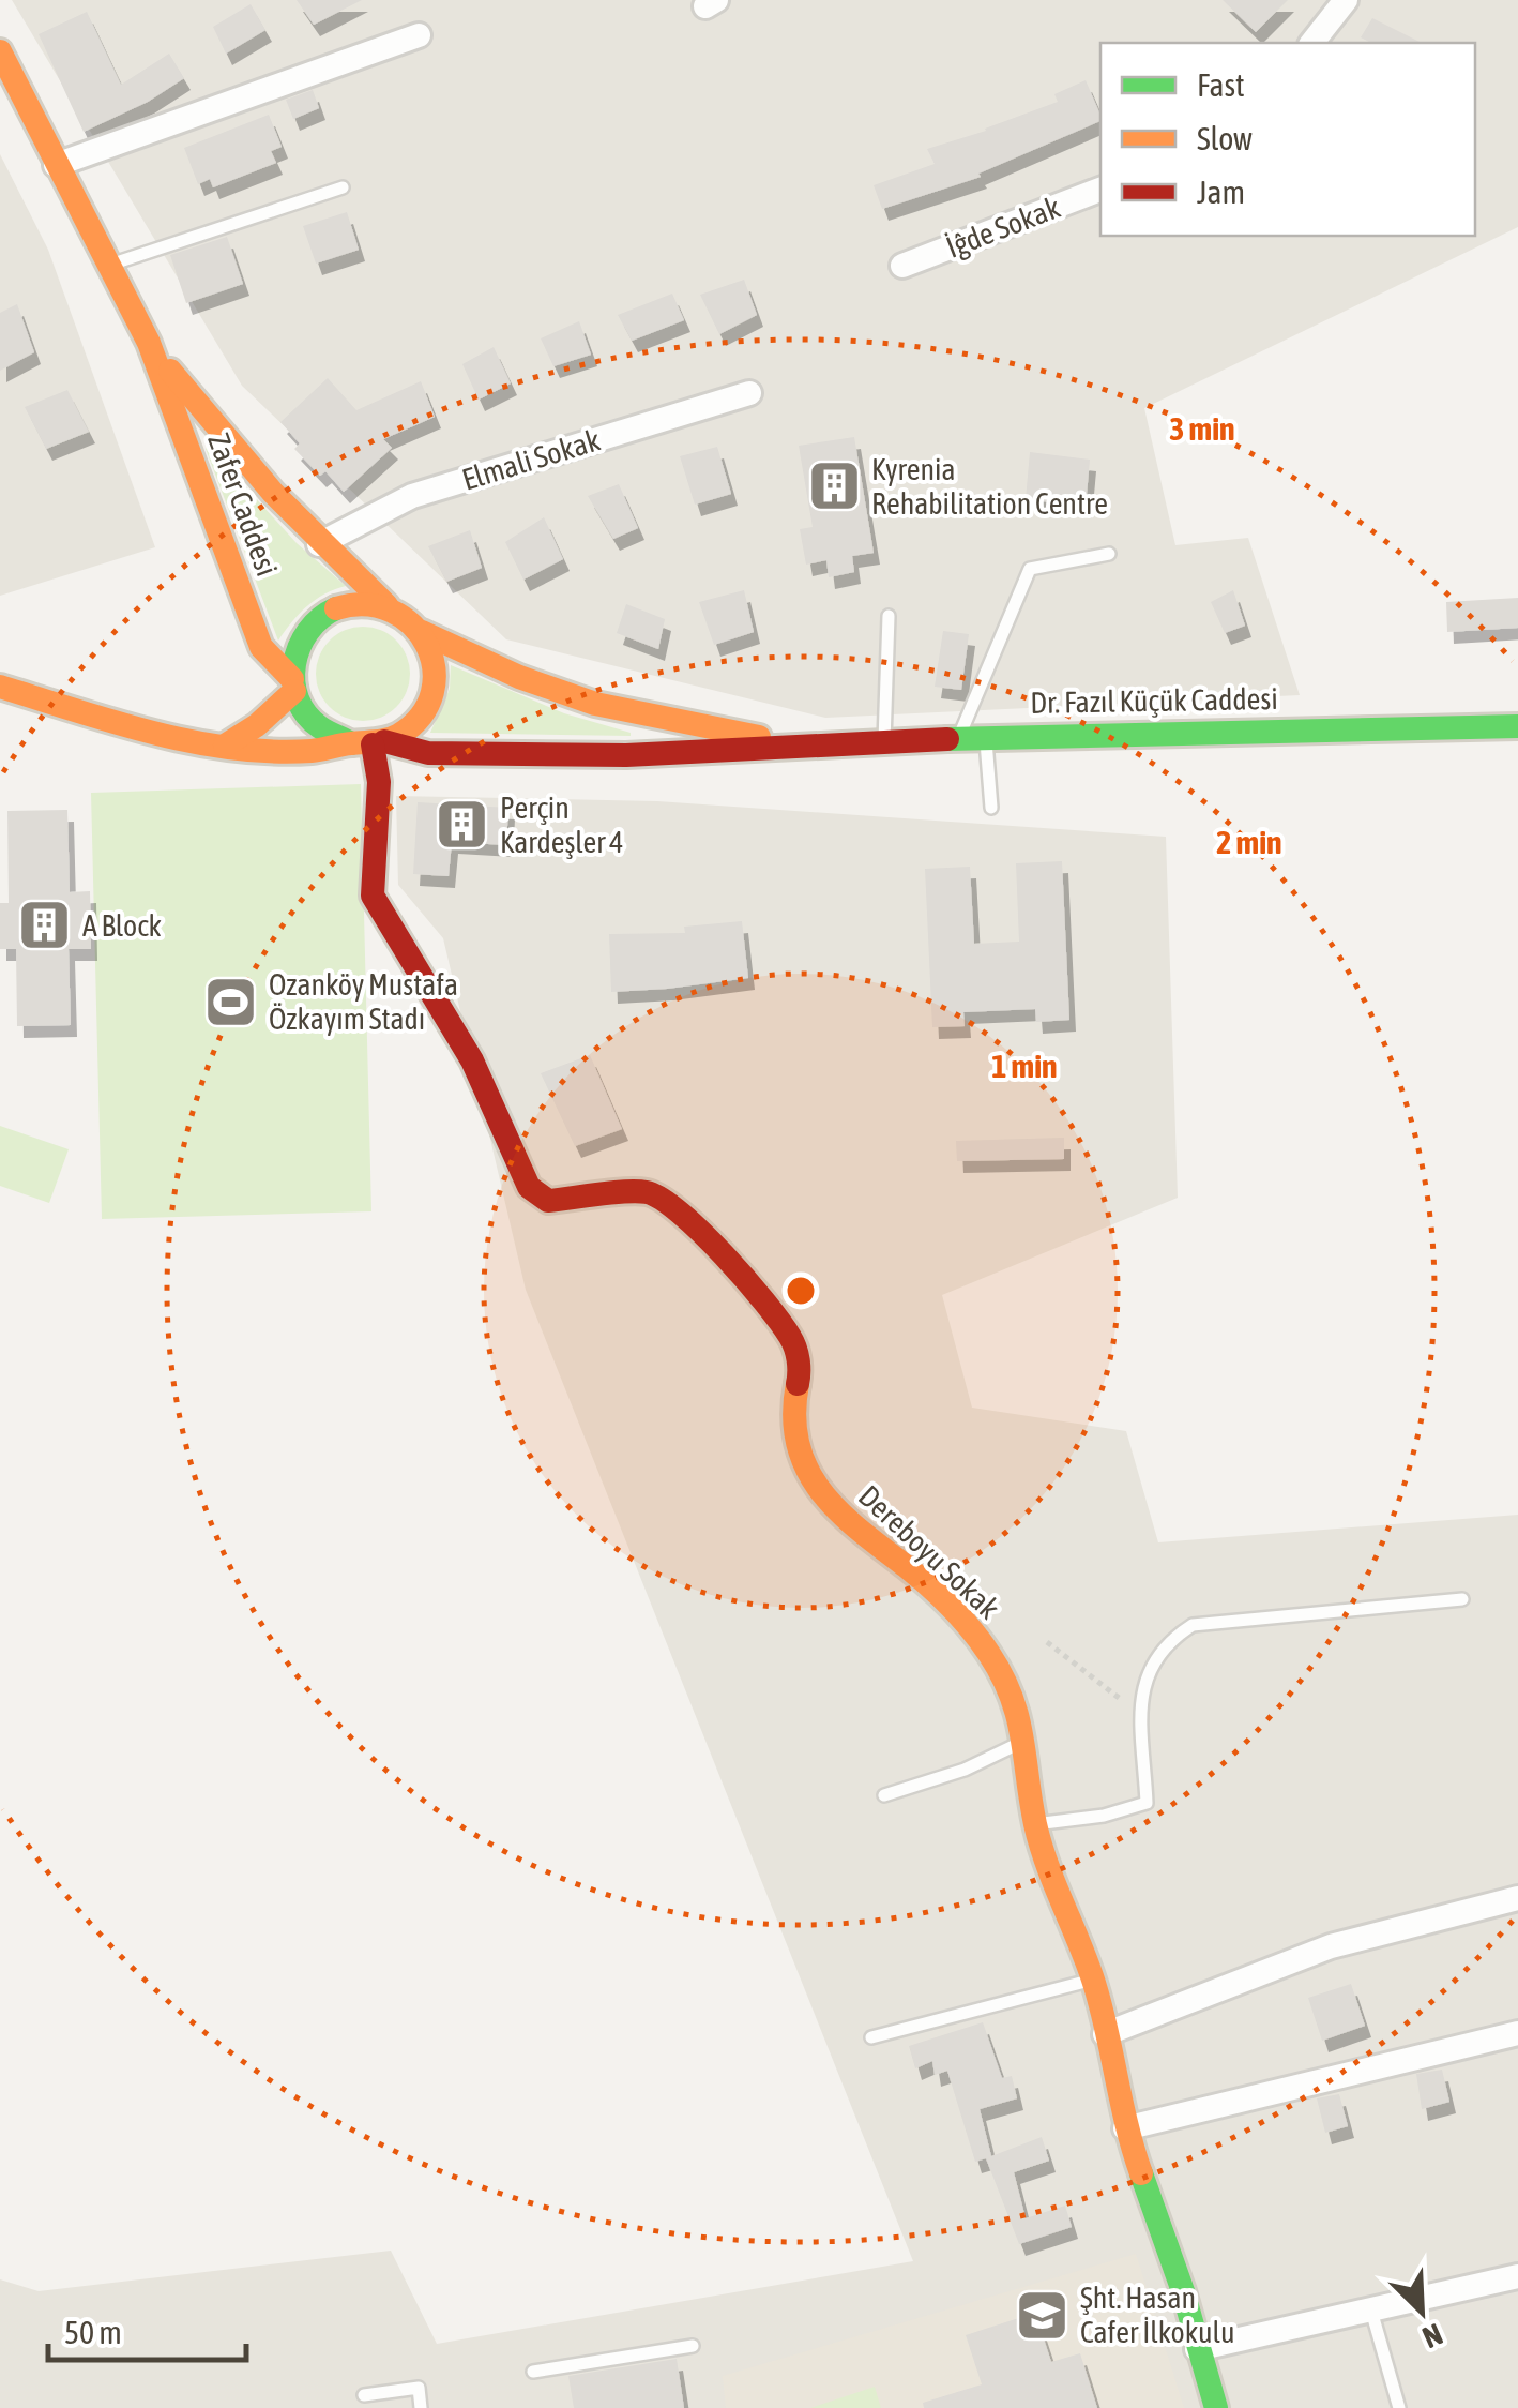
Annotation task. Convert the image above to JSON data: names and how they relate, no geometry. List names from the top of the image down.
{
  "streets": {
    "street": [
      "İĝde Sokak",
      "Elmali Sokak",
      "Zafer Caddesi",
      "Dr. Fazıl Küçük Caddesi",
      "Dereboyu Sokak"
    ]
  },
  "crossings": [
    ["Elmali Sokak", "Zafer Caddesi"],
    ["Zafer Caddesi", "Dr. Fazıl Küçük Caddesi"],
    ["Zafer Caddesi", "Dereboyu Sokak"],
    ["Dr. Fazıl Küçük Caddesi", "Dereboyu Sokak"]
  ],
  "places": {
    "building": ["Kyrenia Rehabilitation Centre", "Perçin Kardeşler 4", "A Block"],
    "sports": ["Ozanköy Mustafa Özkayım Stadı"],
    "school or university": ["Şht. Hasan Cafer İlkokulu"]
  },
  "legend": ["Fast", "Slow", "Jam"],
  "scale_bar": "50 m",
  "north": "bottom right",
  "rings": ["3 min", "2 min", "1 min"]
}
